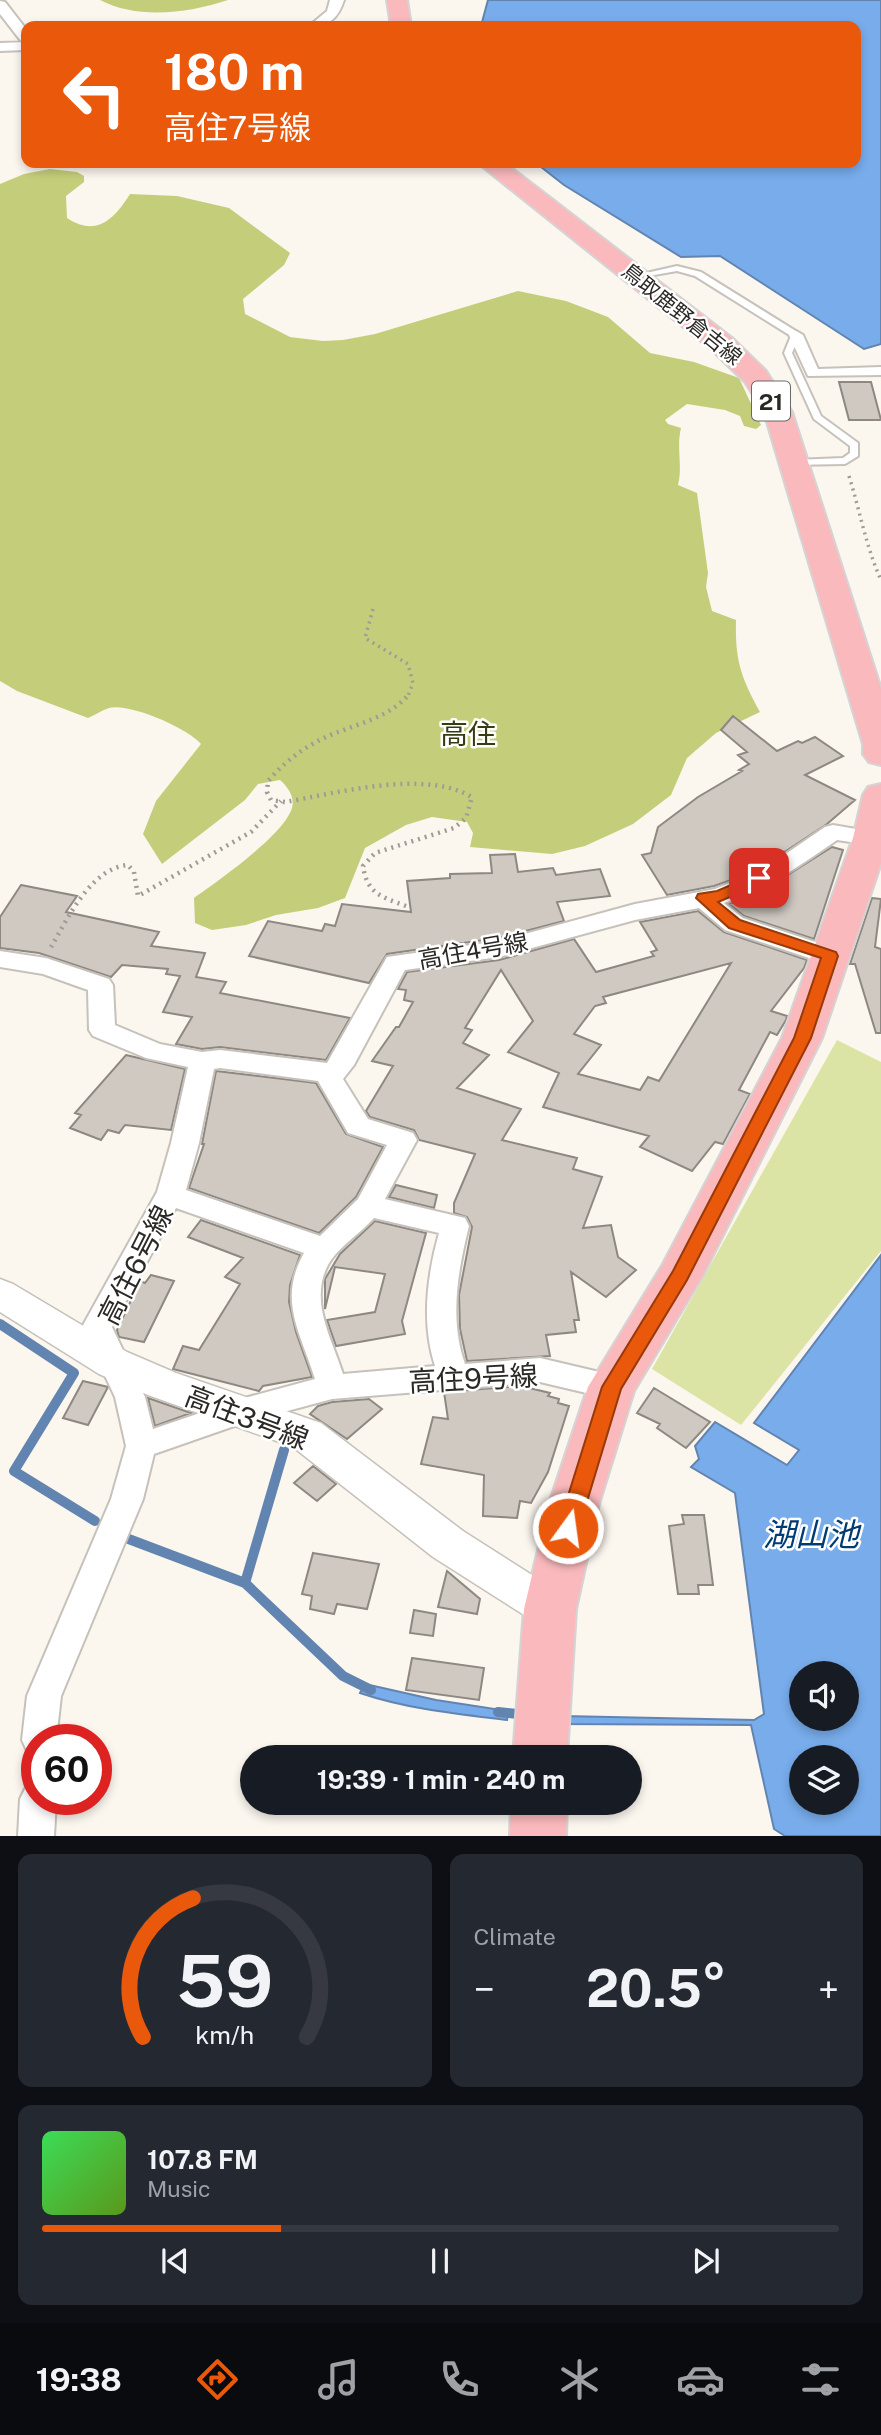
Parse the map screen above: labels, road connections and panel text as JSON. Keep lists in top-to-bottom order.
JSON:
{
  "streets": {
    "main road": ["鳥取鹿野倉吉線", "21"],
    "street": [
      "高住4号線",
      "高住6号線",
      "高住9号線",
      "高住3号線"
    ]
  },
  "crossings": [
    ["高住6号線", "高住9号線"],
    ["高住6号線", "高住3号線"],
    ["高住9号線", "高住3号線"]
  ],
  "districts": ["高住"],
  "water": ["湖山池"],
  "page": {
    "turn": ["180 m", "高住7号線"],
    "limit": "60",
    "trip": "19:39 · 1 min · 240 m",
    "tile": "Climate",
    "heat": ["−", "20.5°", "+"],
    "song": ["107.8 FM", "Music"],
    "tabs": "19:38",
    "gauge": ["59", "km/h"]
  }
}
